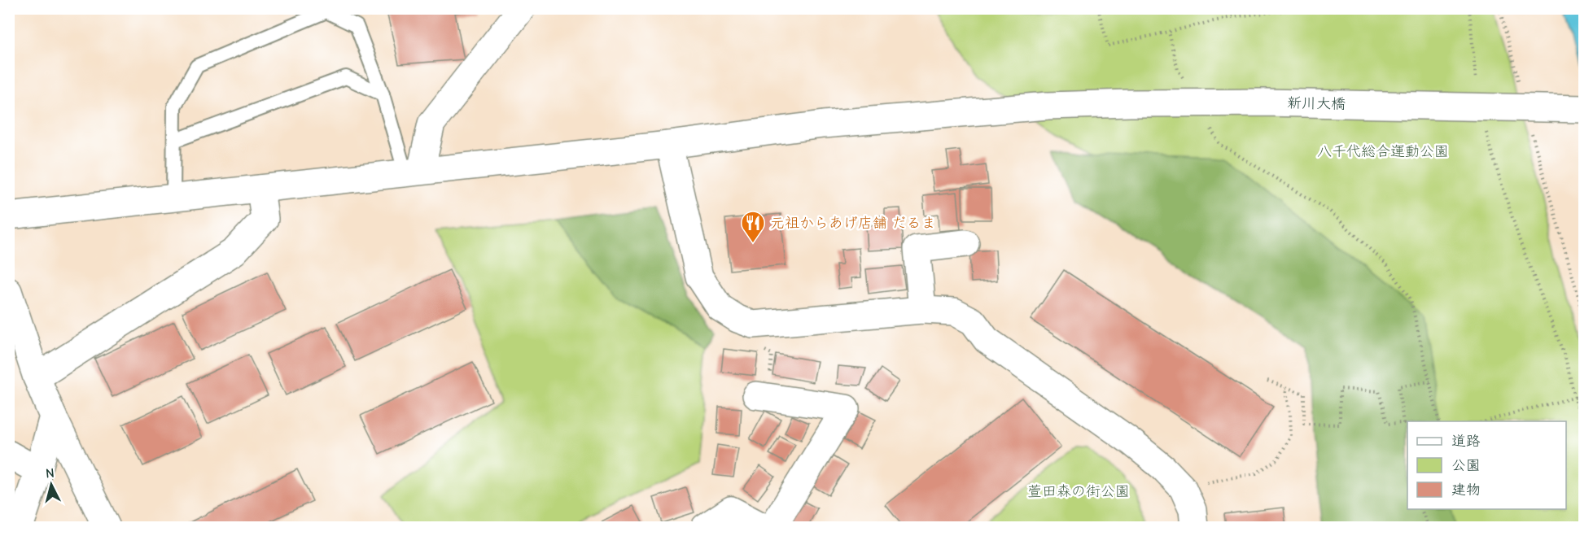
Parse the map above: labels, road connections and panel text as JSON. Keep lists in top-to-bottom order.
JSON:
{
  "streets": {
    "street": ["新川大橋"]
  },
  "parks": ["八千代総合運動公園", "萱田森の街公園"],
  "places": {
    "restaurant": ["元祖からあげ店舗 だるま"]
  },
  "legend": ["道路", "公園", "建物"],
  "north": "top"
}
